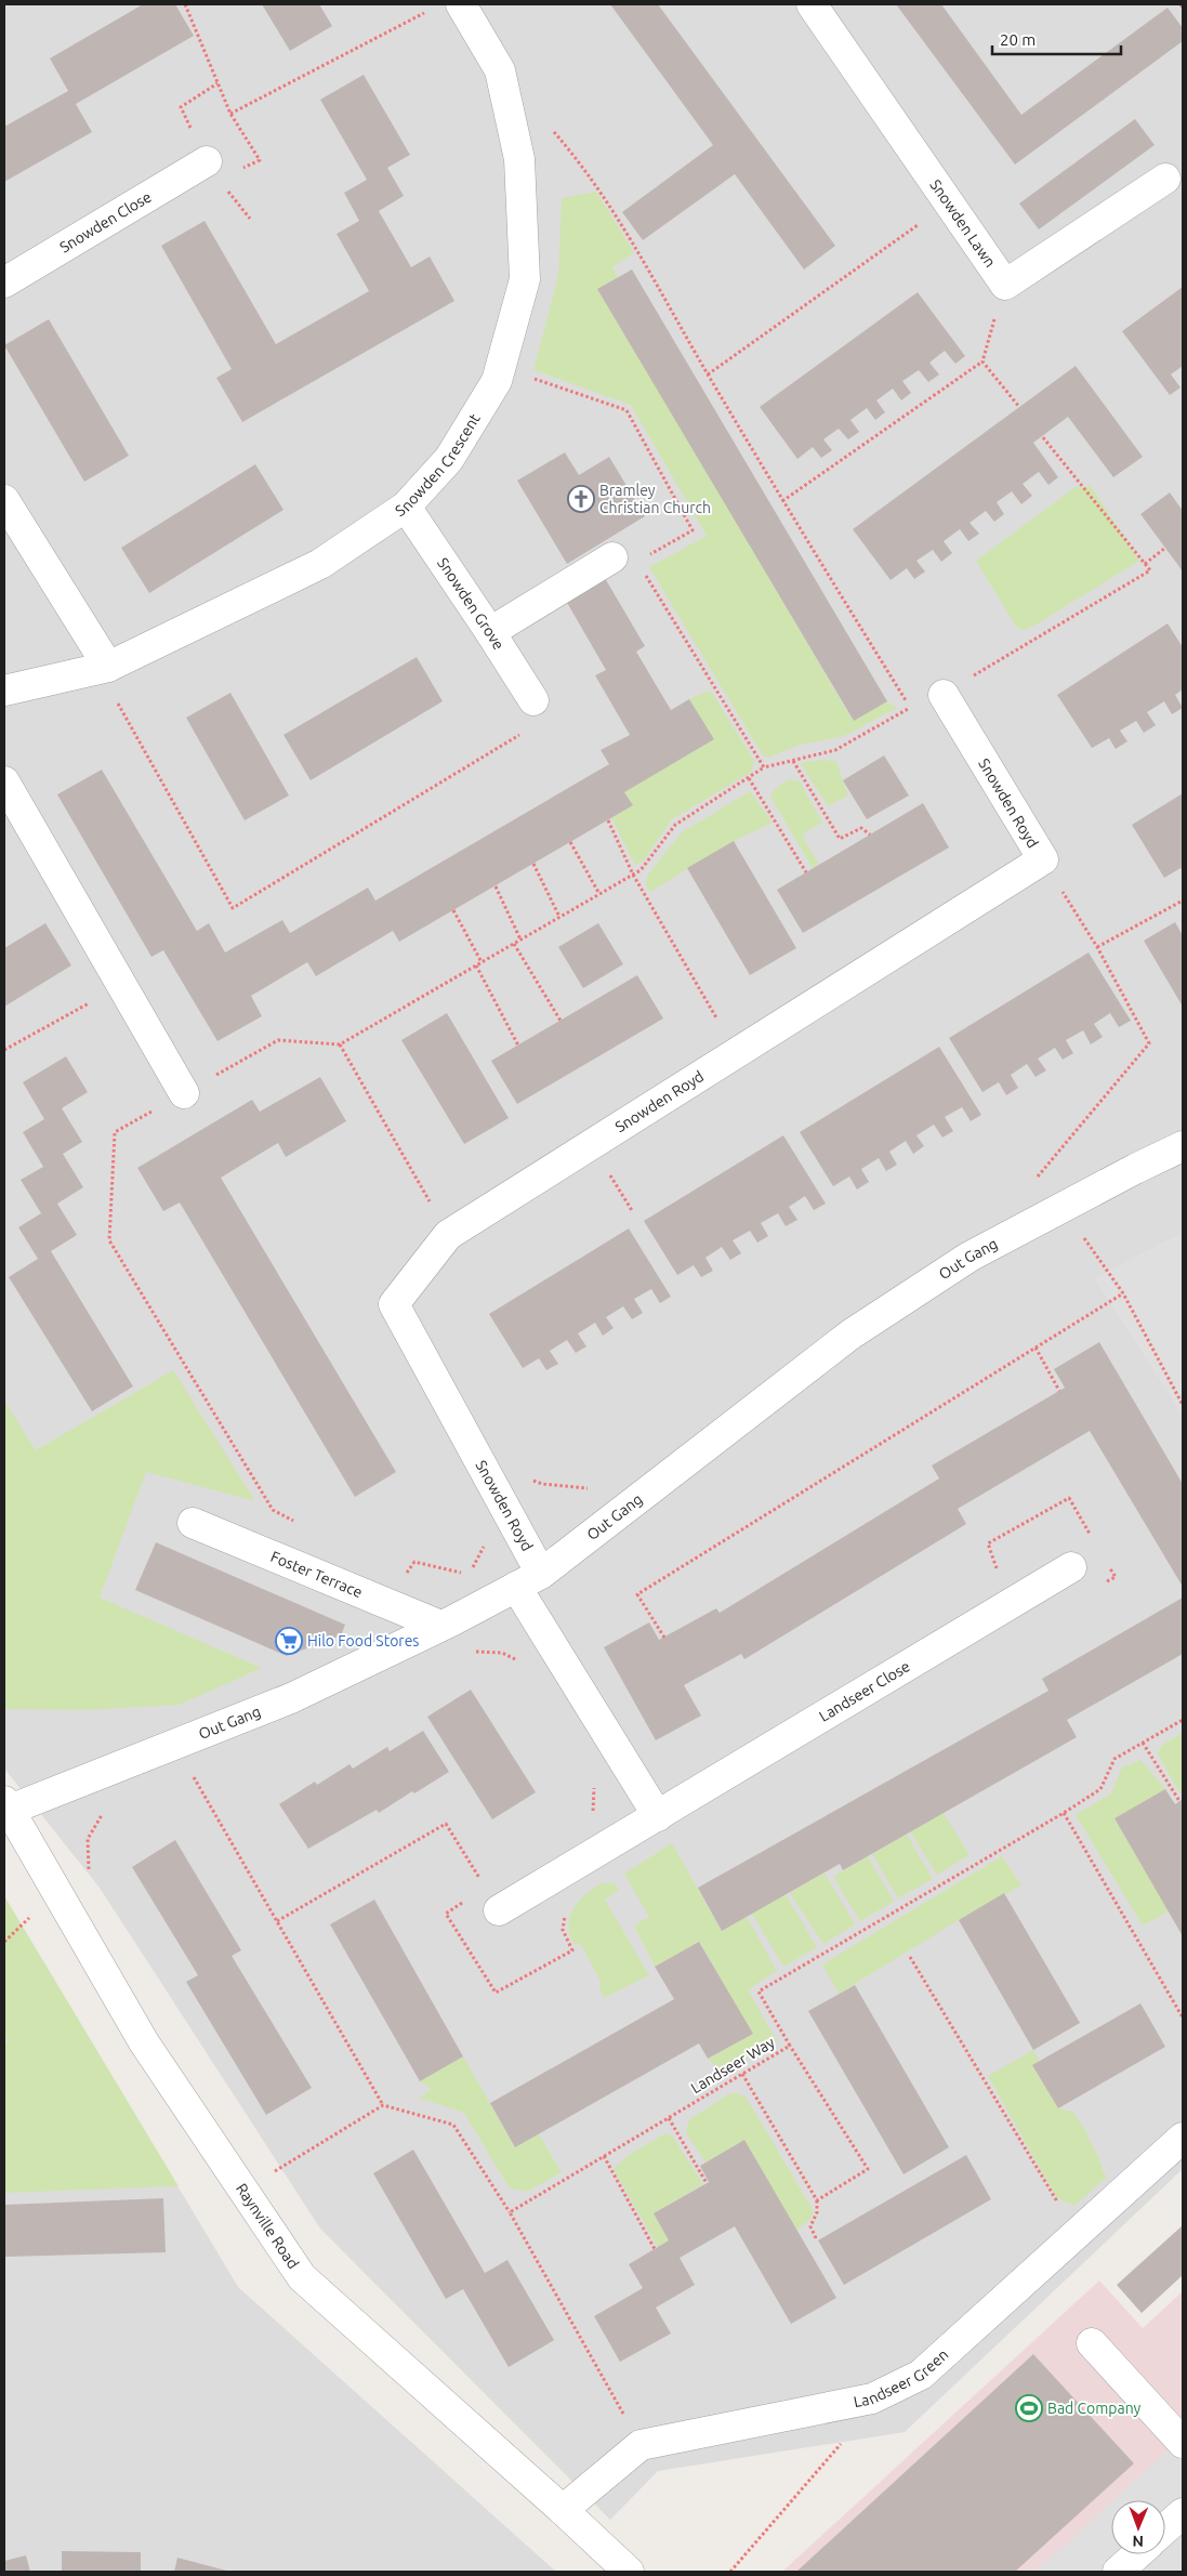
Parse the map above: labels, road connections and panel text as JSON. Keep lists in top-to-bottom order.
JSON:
{
  "streets": {
    "street": [
      "Snowden Close",
      "Snowden Lawn",
      "Snowden Crescent",
      "Snowden Grove",
      "Snowden Royd",
      "Out Gang",
      "Foster Terrace",
      "Landseer Close",
      "Raynville Road",
      "Landseer Green"
    ],
    "path": ["Landseer Way"]
  },
  "crossings": [
    ["Snowden Crescent", "Snowden Grove"],
    ["Snowden Royd", "Out Gang"],
    ["Out Gang", "Foster Terrace"],
    ["Out Gang", "Raynville Road"],
    ["Raynville Road", "Landseer Green"]
  ],
  "places": {
    "church": ["Bramley Christian Church"],
    "supermarket": ["Hilo Food Stores"],
    "sports": ["Bad Company"]
  },
  "scale_bar": "20 m",
  "north": "bottom"
}
